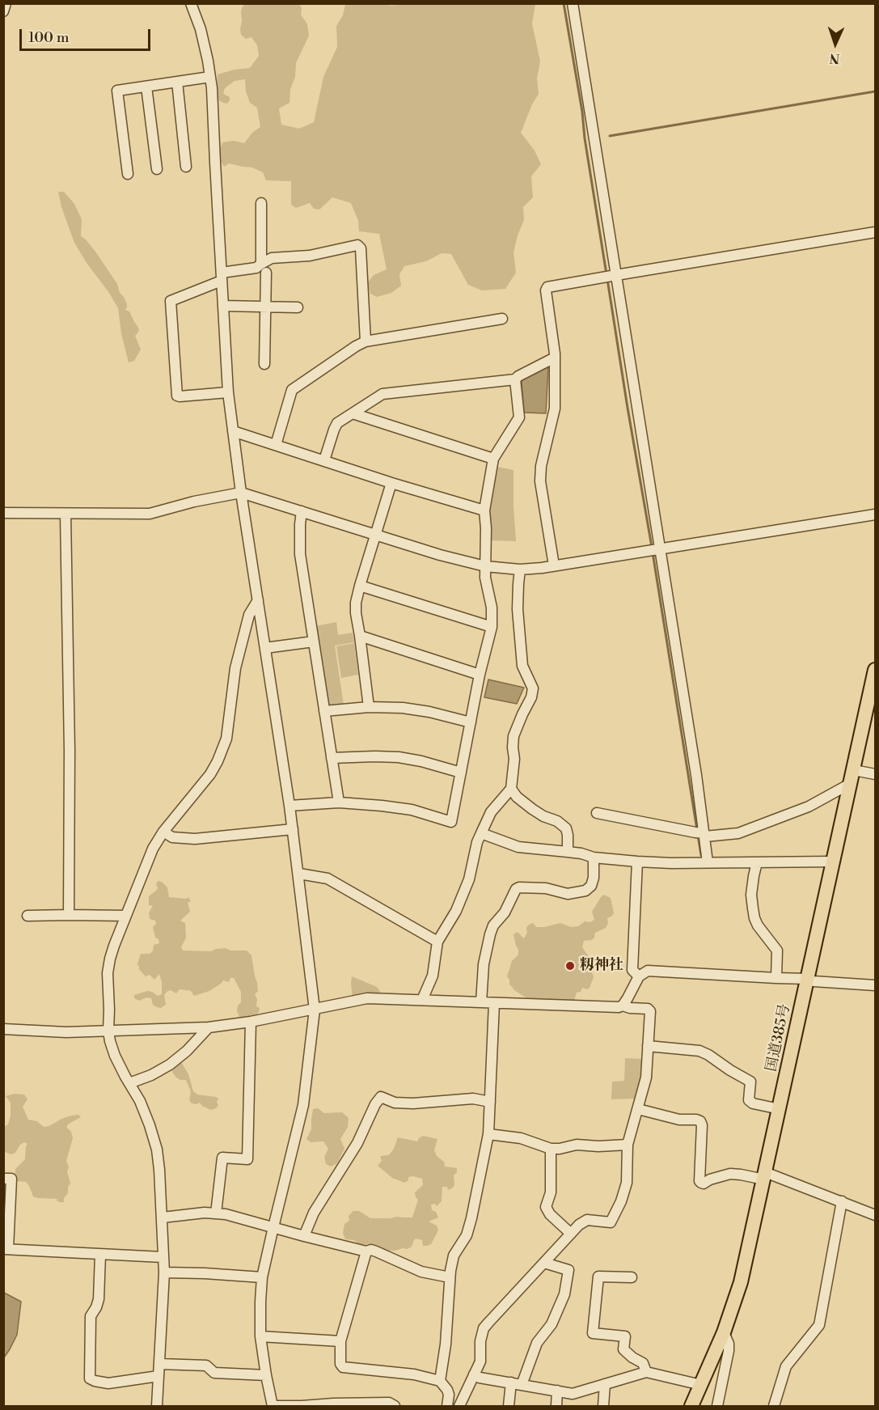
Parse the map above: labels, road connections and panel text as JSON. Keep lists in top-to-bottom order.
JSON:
{
  "streets": {
    "highway": ["国道385号"]
  },
  "places": ["籾神社"],
  "scale_bar": "100 m",
  "north": "bottom"
}
